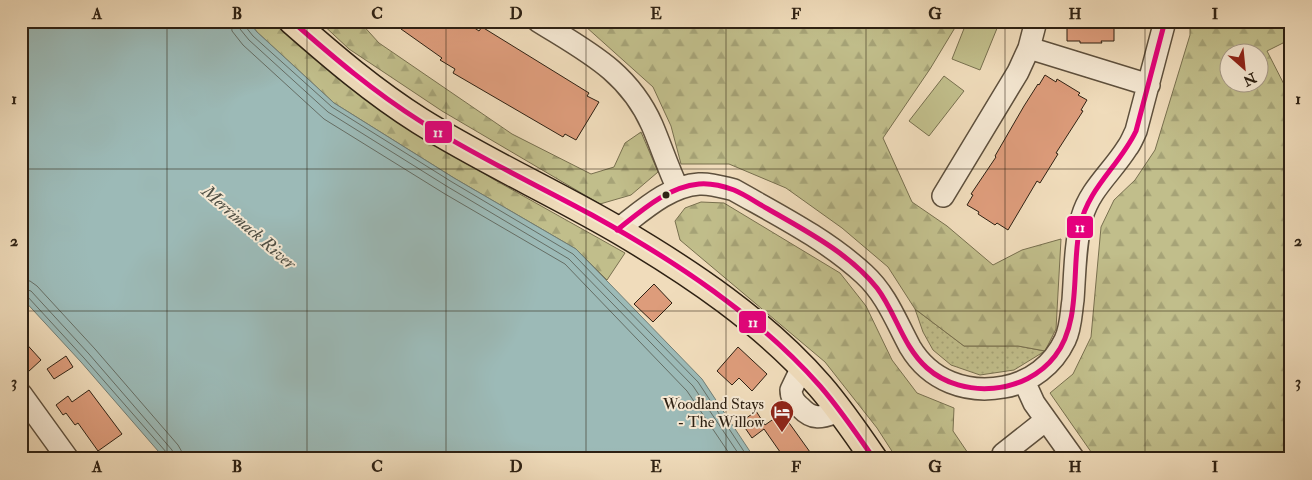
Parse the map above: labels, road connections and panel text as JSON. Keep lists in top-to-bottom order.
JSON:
{
  "water": ["Merrimack River"],
  "places": {
    "hotel": ["Woodland Stays - The Willow"]
  },
  "lines": ["transit line 11"],
  "north": "bottom right",
  "grid": {
    "columns": [
      "A",
      "B",
      "C",
      "D",
      "E",
      "F",
      "G",
      "H",
      "I"
    ],
    "rows": ["1", "2", "3"]
  }
}
